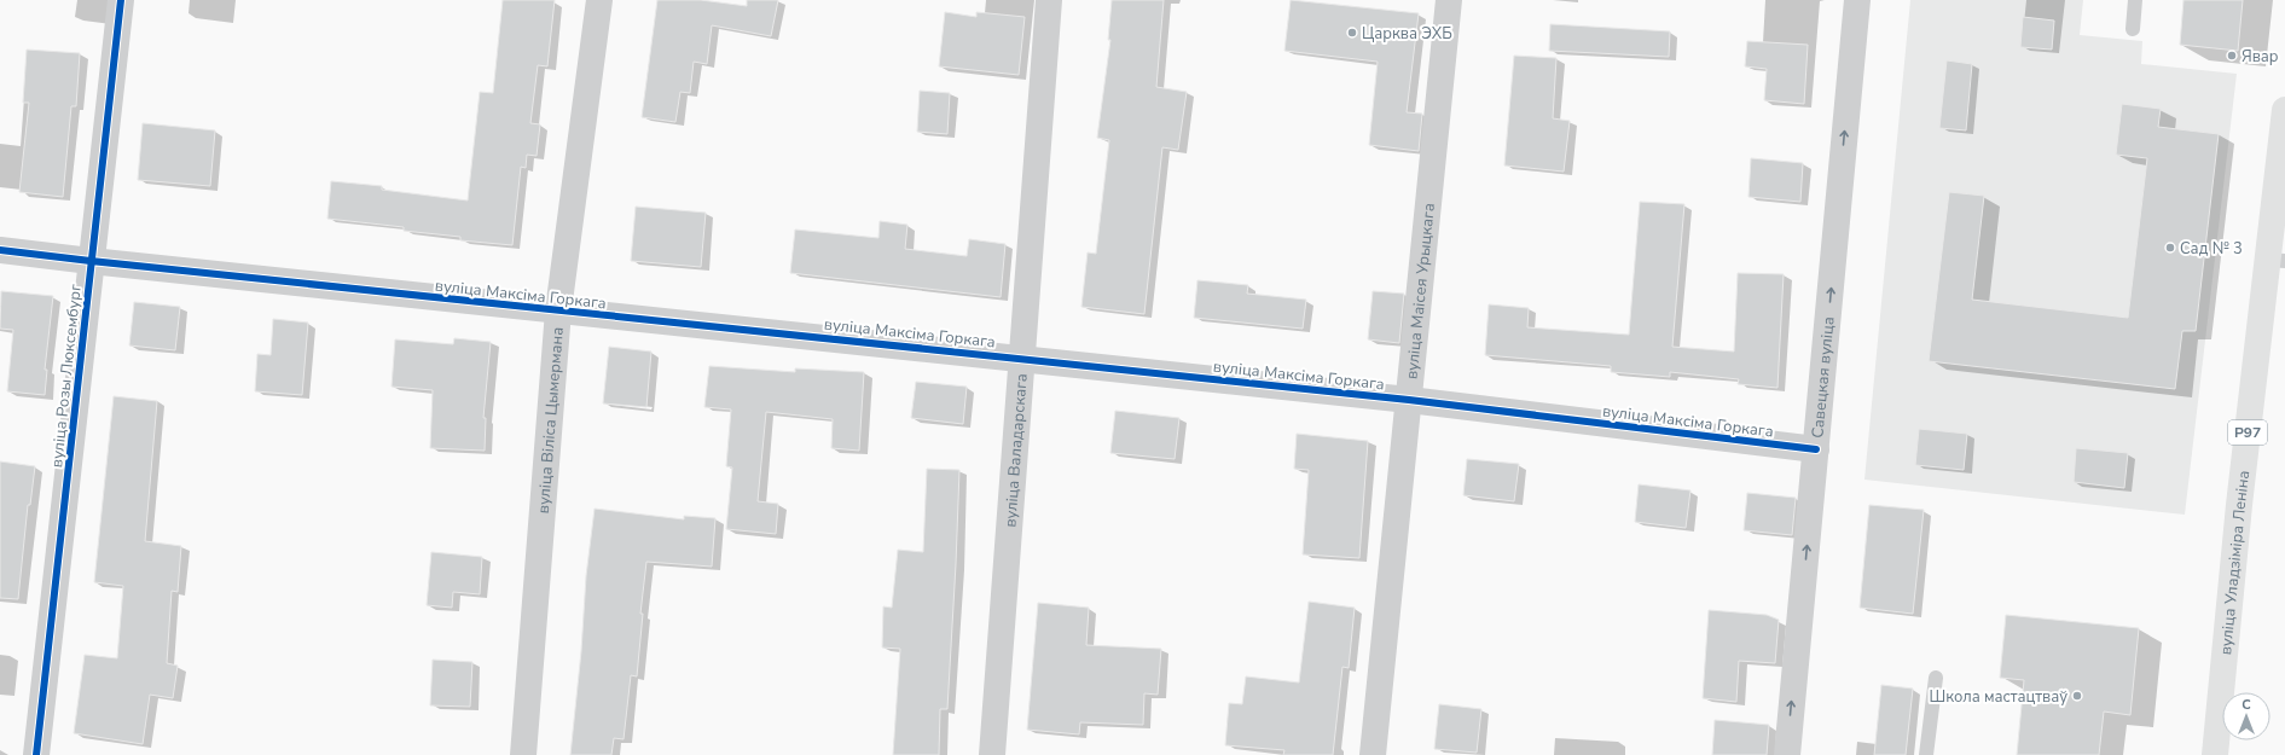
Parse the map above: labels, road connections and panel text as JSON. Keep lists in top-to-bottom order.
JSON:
{
  "streets": {
    "main road": ["Р97", "вуліца Уладзіміра Леніна"],
    "street": [
      "вуліца Маісея Урыцкага",
      "вуліца Максіма Горкага",
      "вуліца Розы Люксембург",
      "Савецкая вуліца",
      "вуліца Віліса Цымермана",
      "вуліца Валадарскага"
    ]
  },
  "crossings": [
    ["вуліца Маісея Урыцкага", "вуліца Максіма Горкага"],
    ["вуліца Максіма Горкага", "вуліца Розы Люксембург"],
    ["вуліца Максіма Горкага", "Савецкая вуліца"],
    ["вуліца Максіма Горкага", "вуліца Віліса Цымермана"],
    ["вуліца Максіма Горкага", "вуліца Валадарскага"]
  ],
  "one_way": ["Савецкая вуліца"],
  "places": [
    "Царква ЭХБ",
    "Явар",
    "Сад № 3",
    "Школа мастацтваў"
  ],
  "north": "top"
}
